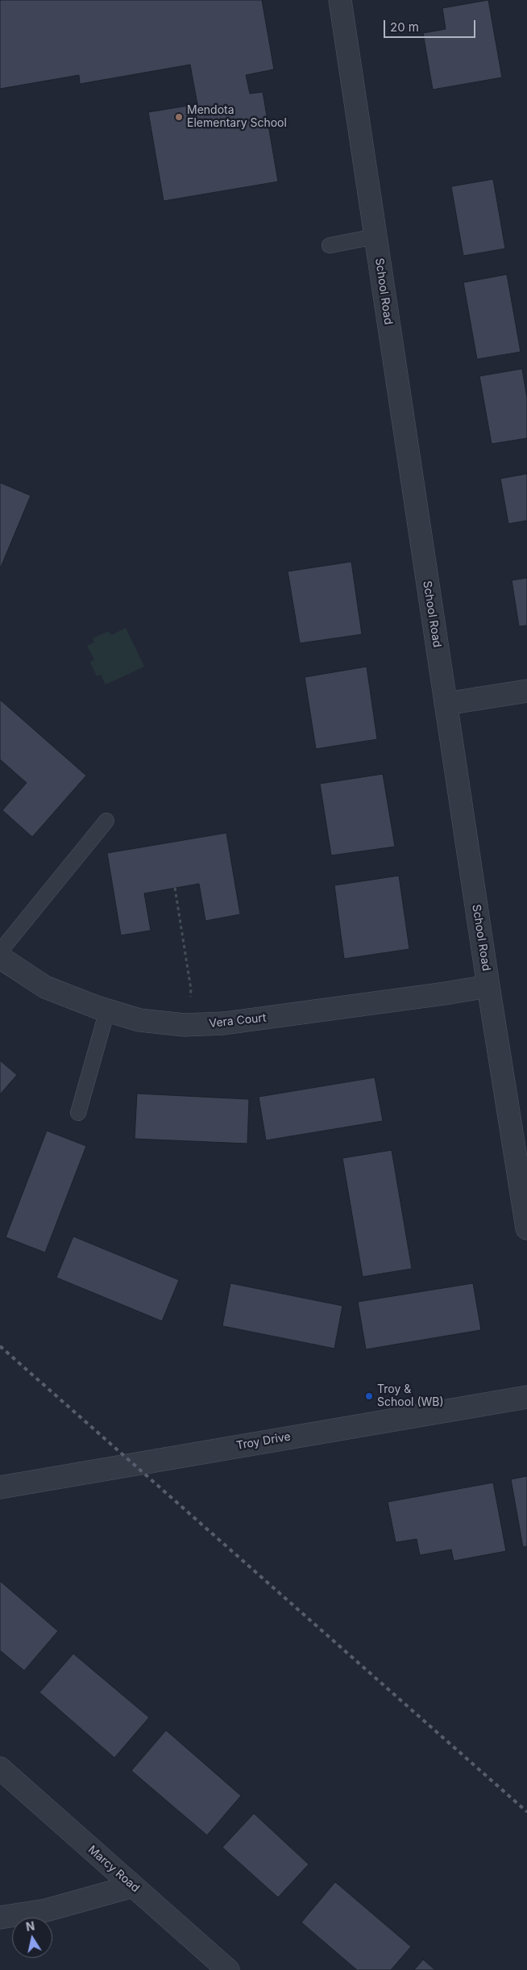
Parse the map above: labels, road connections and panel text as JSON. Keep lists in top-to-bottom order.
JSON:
{
  "streets": {
    "street": [
      "School Road",
      "Vera Court",
      "Troy Drive",
      "Marcy Road"
    ]
  },
  "crossings": [
    ["School Road", "Vera Court"]
  ],
  "places": ["Mendota Elementary School", "Troy & School (WB)"],
  "scale_bar": "20 m",
  "north": "top"
}
